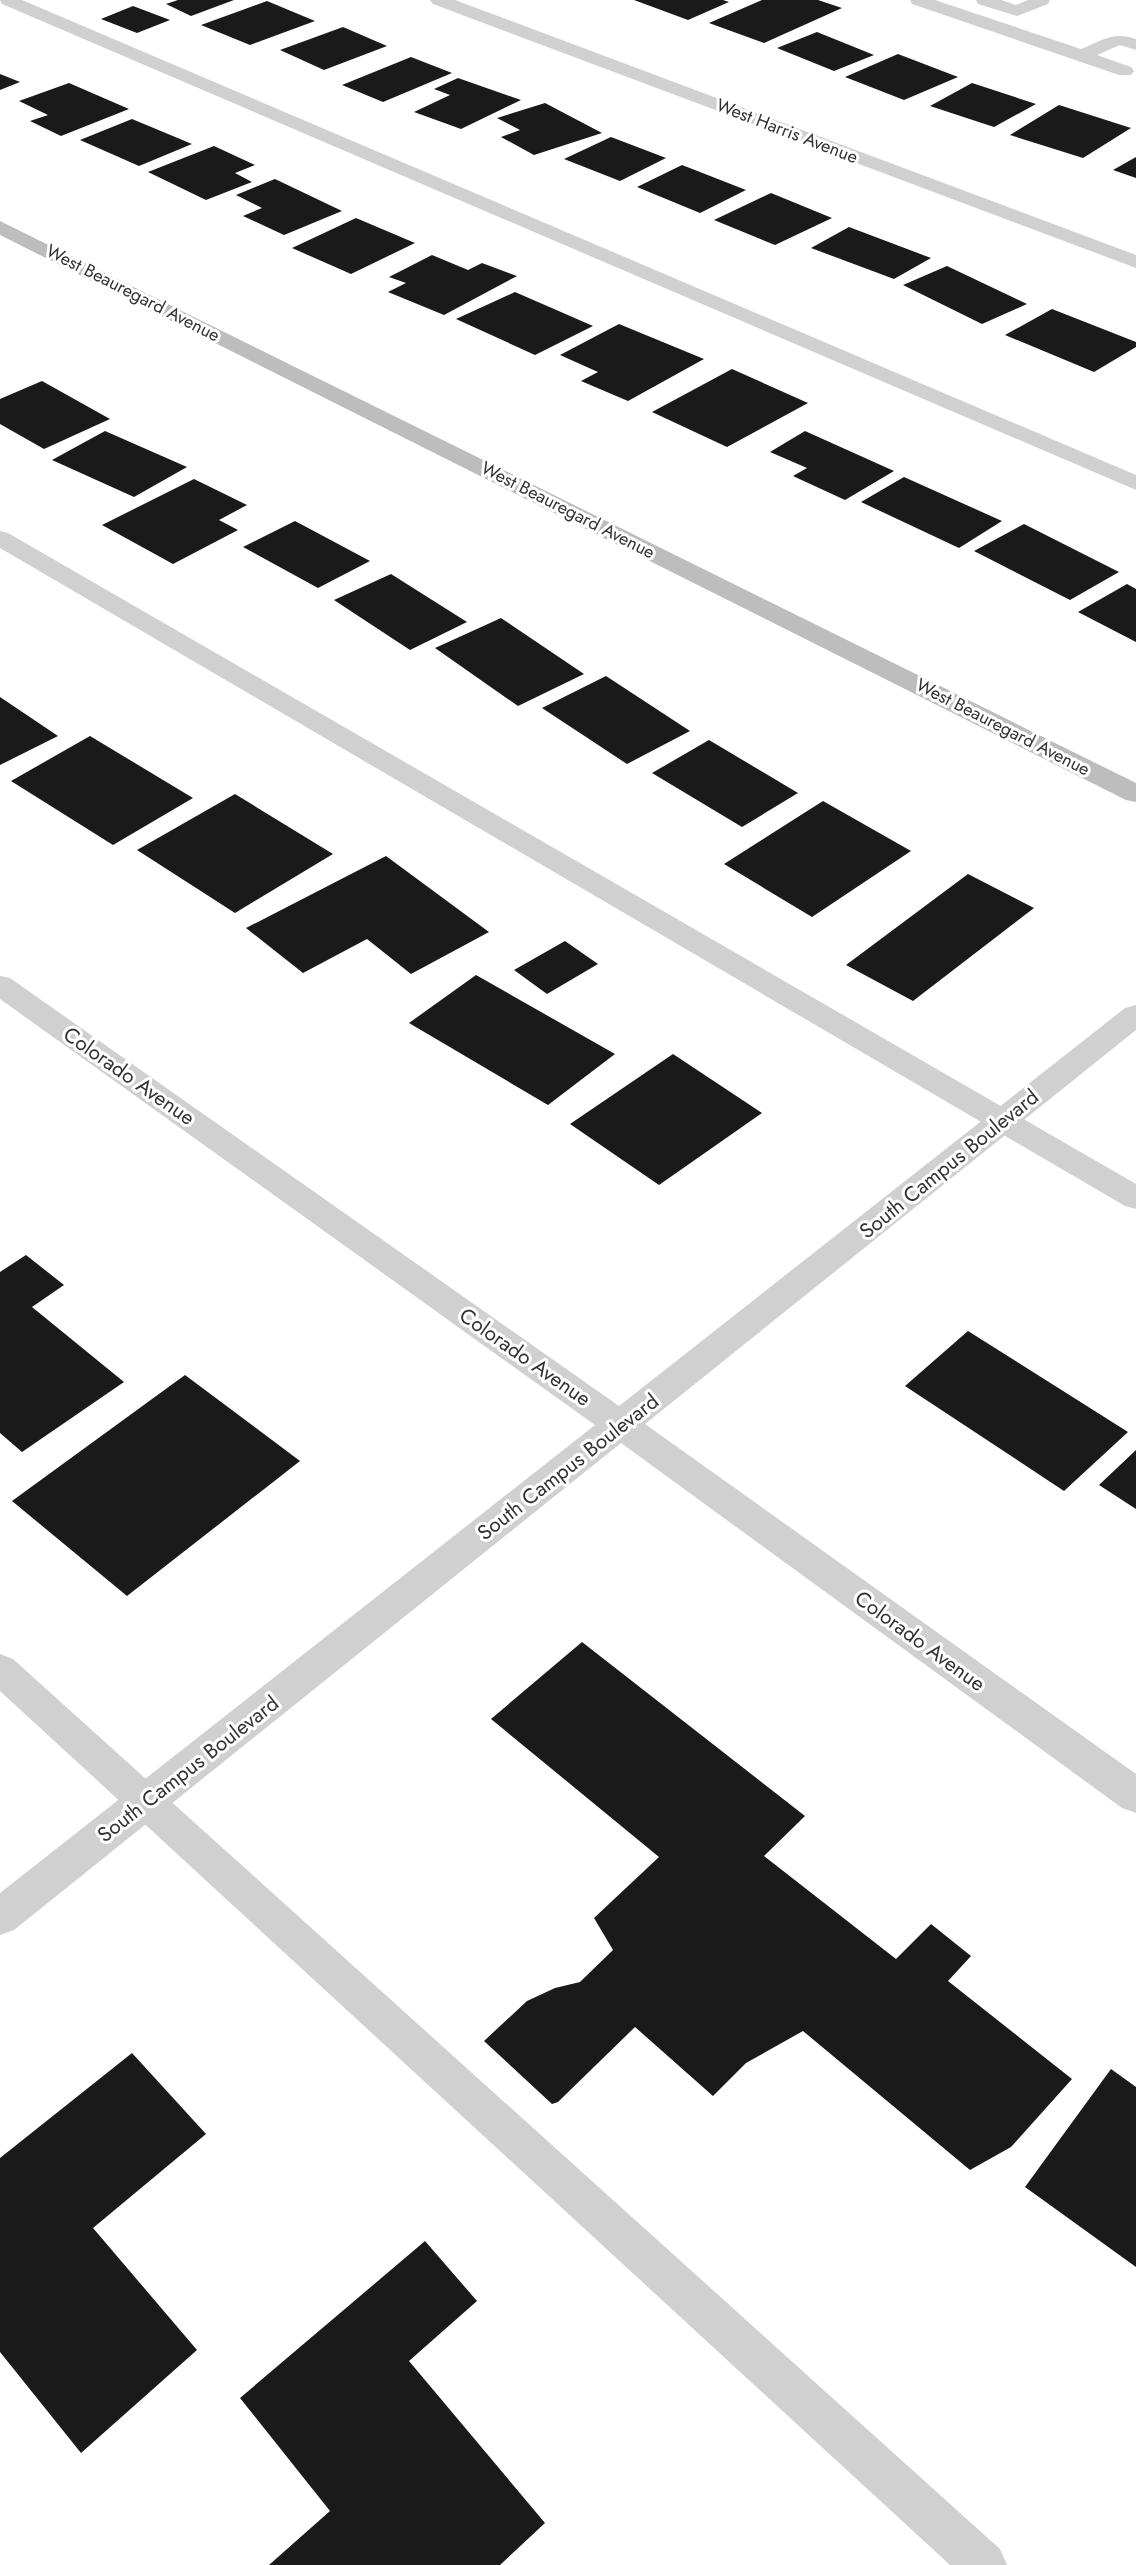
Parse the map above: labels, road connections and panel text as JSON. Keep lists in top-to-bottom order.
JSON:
{
  "streets": {
    "street": [
      "West Harris Avenue",
      "West Beauregard Avenue",
      "Colorado Avenue",
      "South Campus Boulevard"
    ]
  },
  "crossings": [
    ["Colorado Avenue", "South Campus Boulevard"]
  ]
}
